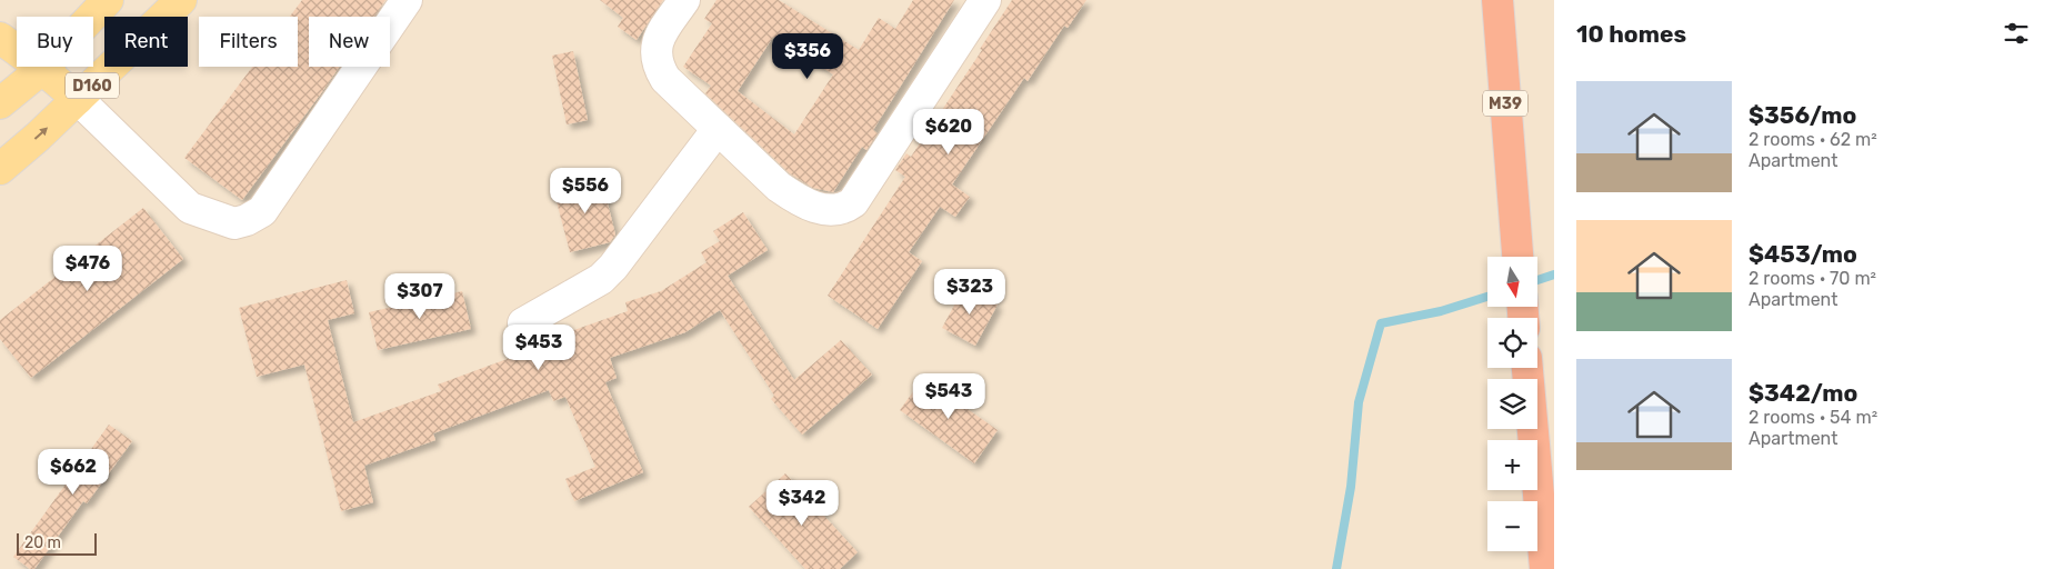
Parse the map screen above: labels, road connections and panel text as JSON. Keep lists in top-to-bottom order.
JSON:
{
  "streets": {
    "highway": ["M39"],
    "main road": ["D160"]
  },
  "scale_bar": "20 m",
  "north": "bottom",
  "page": {
    "heading": "10 homes",
    "chip": [
      "Buy",
      "Rent",
      "Filters",
      "New"
    ],
    "price": [
      "$356",
      "$620",
      "$556",
      "$476",
      "$323",
      "$307",
      "$453",
      "$543",
      "$662",
      "$342"
    ],
    "list": [
      {
        "name": "$356/mo",
        "note": "2 rooms · 62 m² · Apartment"
      },
      {
        "name": "$453/mo",
        "note": "2 rooms · 70 m² · Apartment"
      },
      {
        "name": "$342/mo",
        "note": "2 rooms · 54 m² · Apartment"
      }
    ],
    "map_buttons": ["+", "−"],
    "scale": "20 m"
  }
}
